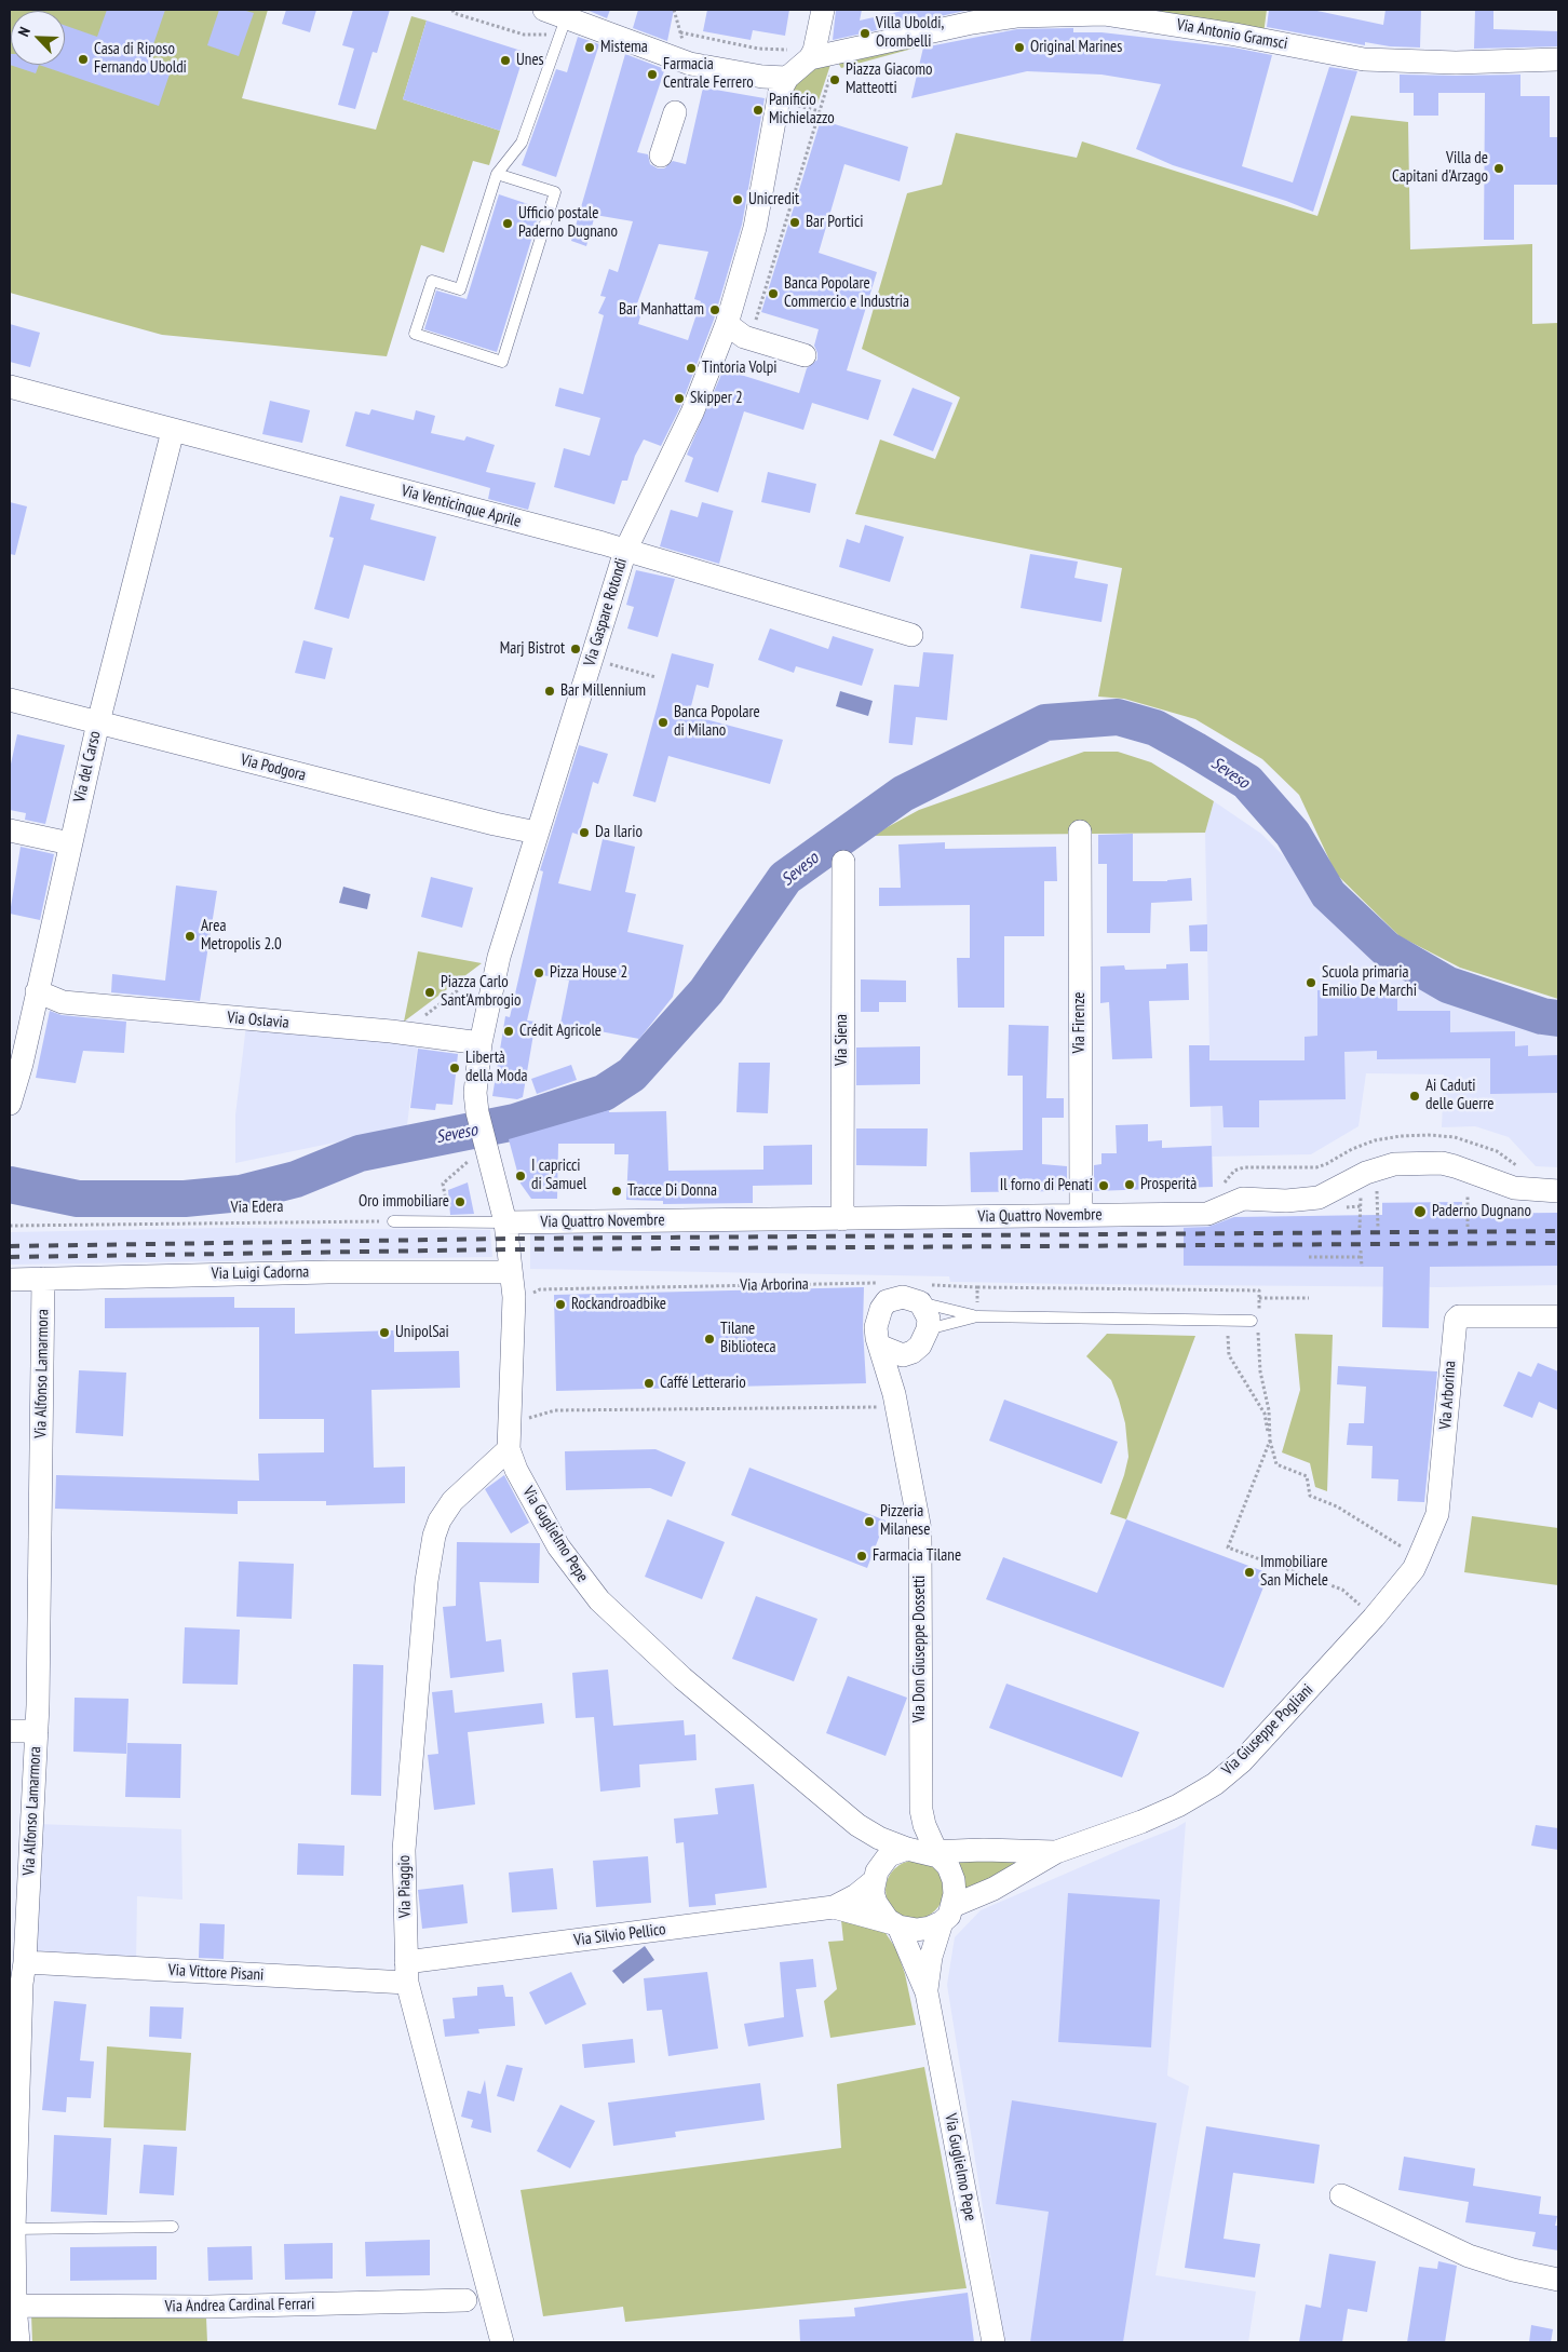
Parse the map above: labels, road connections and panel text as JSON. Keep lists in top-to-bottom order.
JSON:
{
  "streets": {
    "street": [
      "Via Antonio Gramsci",
      "Via Venticinque Aprile",
      "Via Gaspare Rotondi",
      "Via del Carso",
      "Via Podgora",
      "Via Oslavia",
      "Via Firenze",
      "Via Siena",
      "Via Quattro Novembre",
      "Via Luigi Cadorna",
      "Via Arborina",
      "Via Alfonso Lamarmora",
      "Via Guglielmo Pepe",
      "Via Don Giuseppe Dossetti",
      "Via Giuseppe Pogliani",
      "Via Piaggio",
      "Via Silvio Pellico",
      "Via Vittore Pisani",
      "Via Andrea Cardinal Ferrari"
    ],
    "path": ["Via Edera"]
  },
  "crossings": [
    ["Via Venticinque Aprile", "Via Gaspare Rotondi"],
    ["Via Venticinque Aprile", "Via del Carso"],
    ["Via Gaspare Rotondi", "Via Podgora"],
    ["Via Gaspare Rotondi", "Via Oslavia"],
    ["Via Gaspare Rotondi", "Via Quattro Novembre"],
    ["Via Gaspare Rotondi", "Via Guglielmo Pepe"],
    ["Via del Carso", "Via Podgora"],
    ["Via del Carso", "Via Oslavia"],
    ["Via Firenze", "Via Quattro Novembre"],
    ["Via Siena", "Via Quattro Novembre"],
    ["Via Quattro Novembre", "Via Guglielmo Pepe"],
    ["Via Luigi Cadorna", "Via Alfonso Lamarmora"],
    ["Via Luigi Cadorna", "Via Guglielmo Pepe"],
    ["Via Arborina", "Via Giuseppe Pogliani"],
    ["Via Alfonso Lamarmora", "Via Vittore Pisani"],
    ["Via Alfonso Lamarmora", "Via Andrea Cardinal Ferrari"],
    ["Via Guglielmo Pepe", "Via Don Giuseppe Dossetti"],
    ["Via Guglielmo Pepe", "Via Giuseppe Pogliani"],
    ["Via Guglielmo Pepe", "Via Piaggio"],
    ["Via Guglielmo Pepe", "Via Silvio Pellico"],
    ["Via Don Giuseppe Dossetti", "Via Giuseppe Pogliani"],
    ["Via Don Giuseppe Dossetti", "Via Silvio Pellico"],
    ["Via Giuseppe Pogliani", "Via Silvio Pellico"],
    ["Via Piaggio", "Via Silvio Pellico"],
    ["Via Piaggio", "Via Vittore Pisani"],
    ["Via Silvio Pellico", "Via Vittore Pisani"]
  ],
  "water": ["Seveso"],
  "places": [
    "Villa Uboldi, Orombelli",
    "Mistema",
    "Original Marines",
    "Casa di Riposo Fernando Uboldi",
    "Unes",
    "Farmacia Centrale Ferrero",
    "Piazza Giacomo Matteotti",
    "Panificio Michielazzo",
    "Villa de Capitani d'Arzago",
    "Unicredit",
    "Bar Portici",
    "Ufficio postale Paderno Dugnano",
    "Banca Popolare Commercio e Industria",
    "Bar Manhattam",
    "Tintoria Volpi",
    "Skipper 2",
    "Marj Bistrot",
    "Bar Millennium",
    "Banca Popolare di Milano",
    "Da Ilario",
    "Area Metropolis 2.0",
    "Pizza House 2",
    "Scuola primaria Emilio De Marchi",
    "Piazza Carlo Sant'Ambrogio",
    "Crédit Agricole",
    "Libertà della Moda",
    "Ai Caduti delle Guerre",
    "I capricci di Samuel",
    "Prosperità",
    "Il forno di Penati",
    "Tracce Di Donna",
    "Oro immobiliare",
    "Paderno Dugnano",
    "Rockandroadbike",
    "UnipolSai",
    "Tilane Biblioteca",
    "Caffé Letterario",
    "Pizzeria Milanese",
    "Farmacia Tilane",
    "Immobiliare San Michele"
  ],
  "north": "top left"
}
